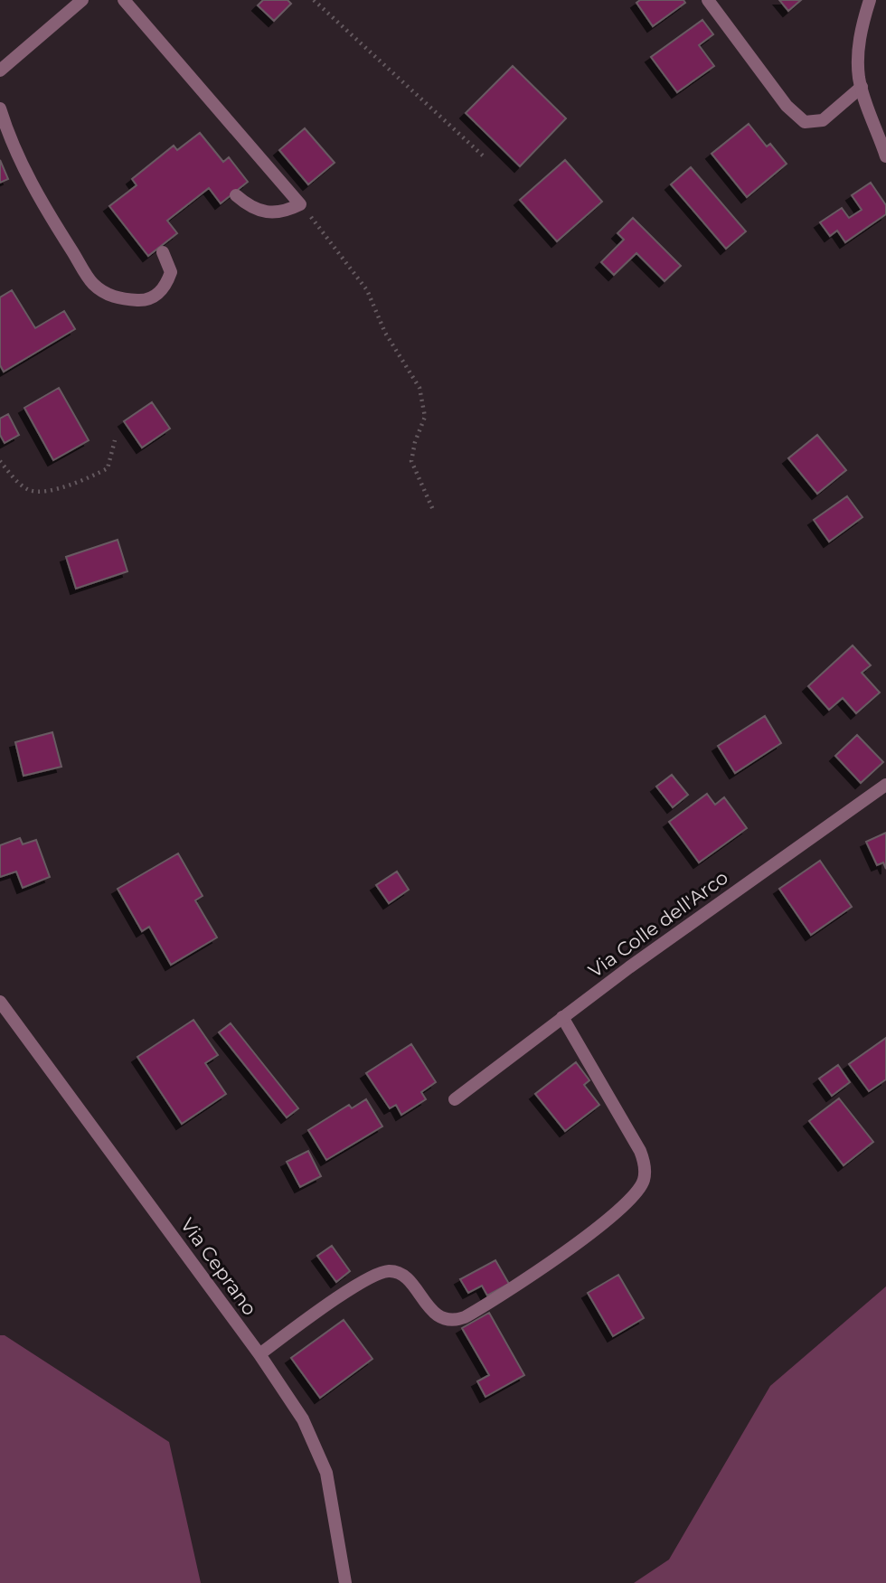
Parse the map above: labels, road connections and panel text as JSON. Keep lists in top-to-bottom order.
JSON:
{
  "streets": {
    "street": ["Via Colle dell'Arco", "Via Ceprano"]
  }
}
